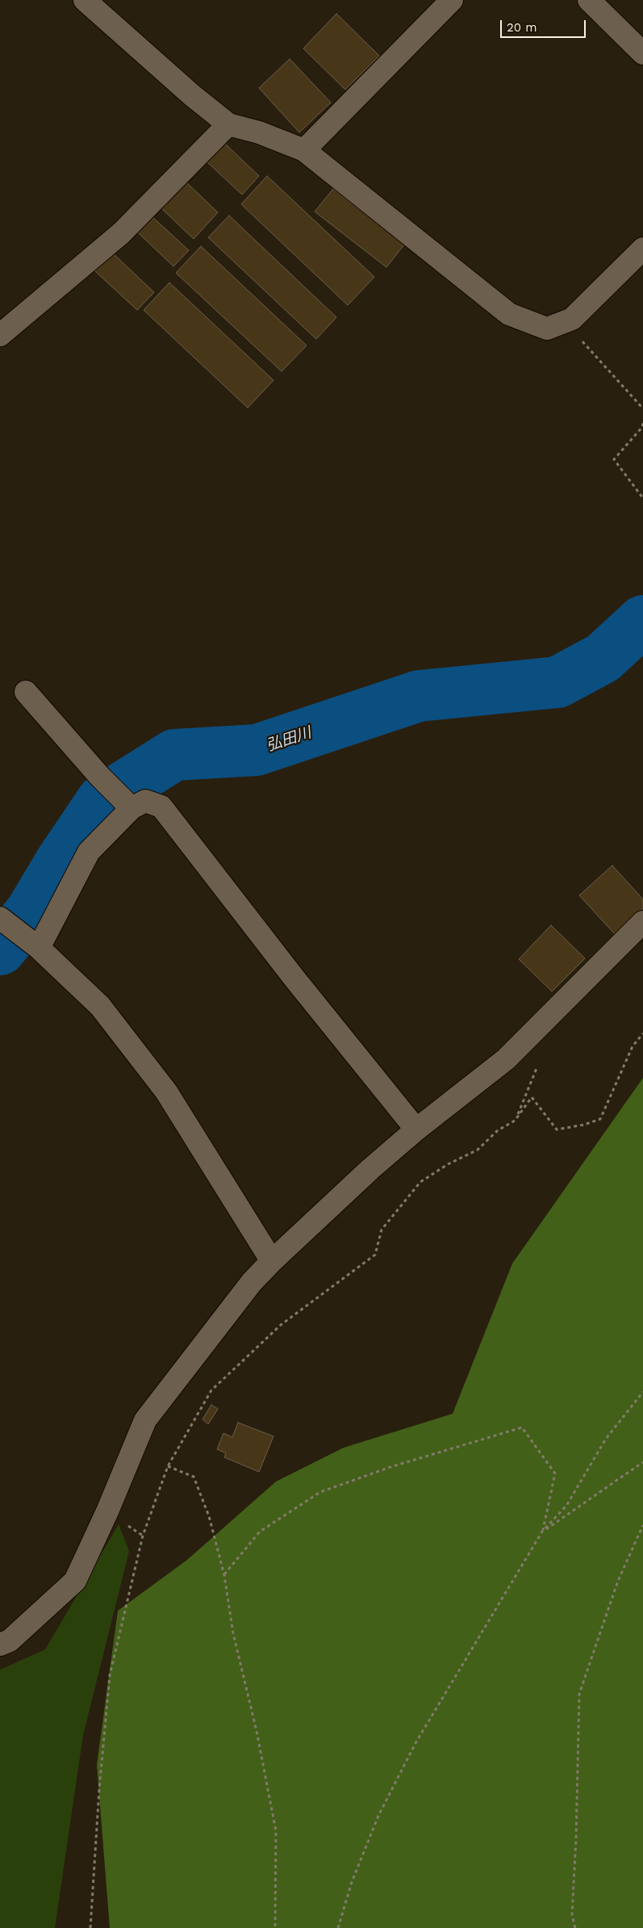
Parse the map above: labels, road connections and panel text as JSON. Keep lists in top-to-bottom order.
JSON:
{
  "water": ["弘田川"],
  "scale_bar": "20 m"
}
